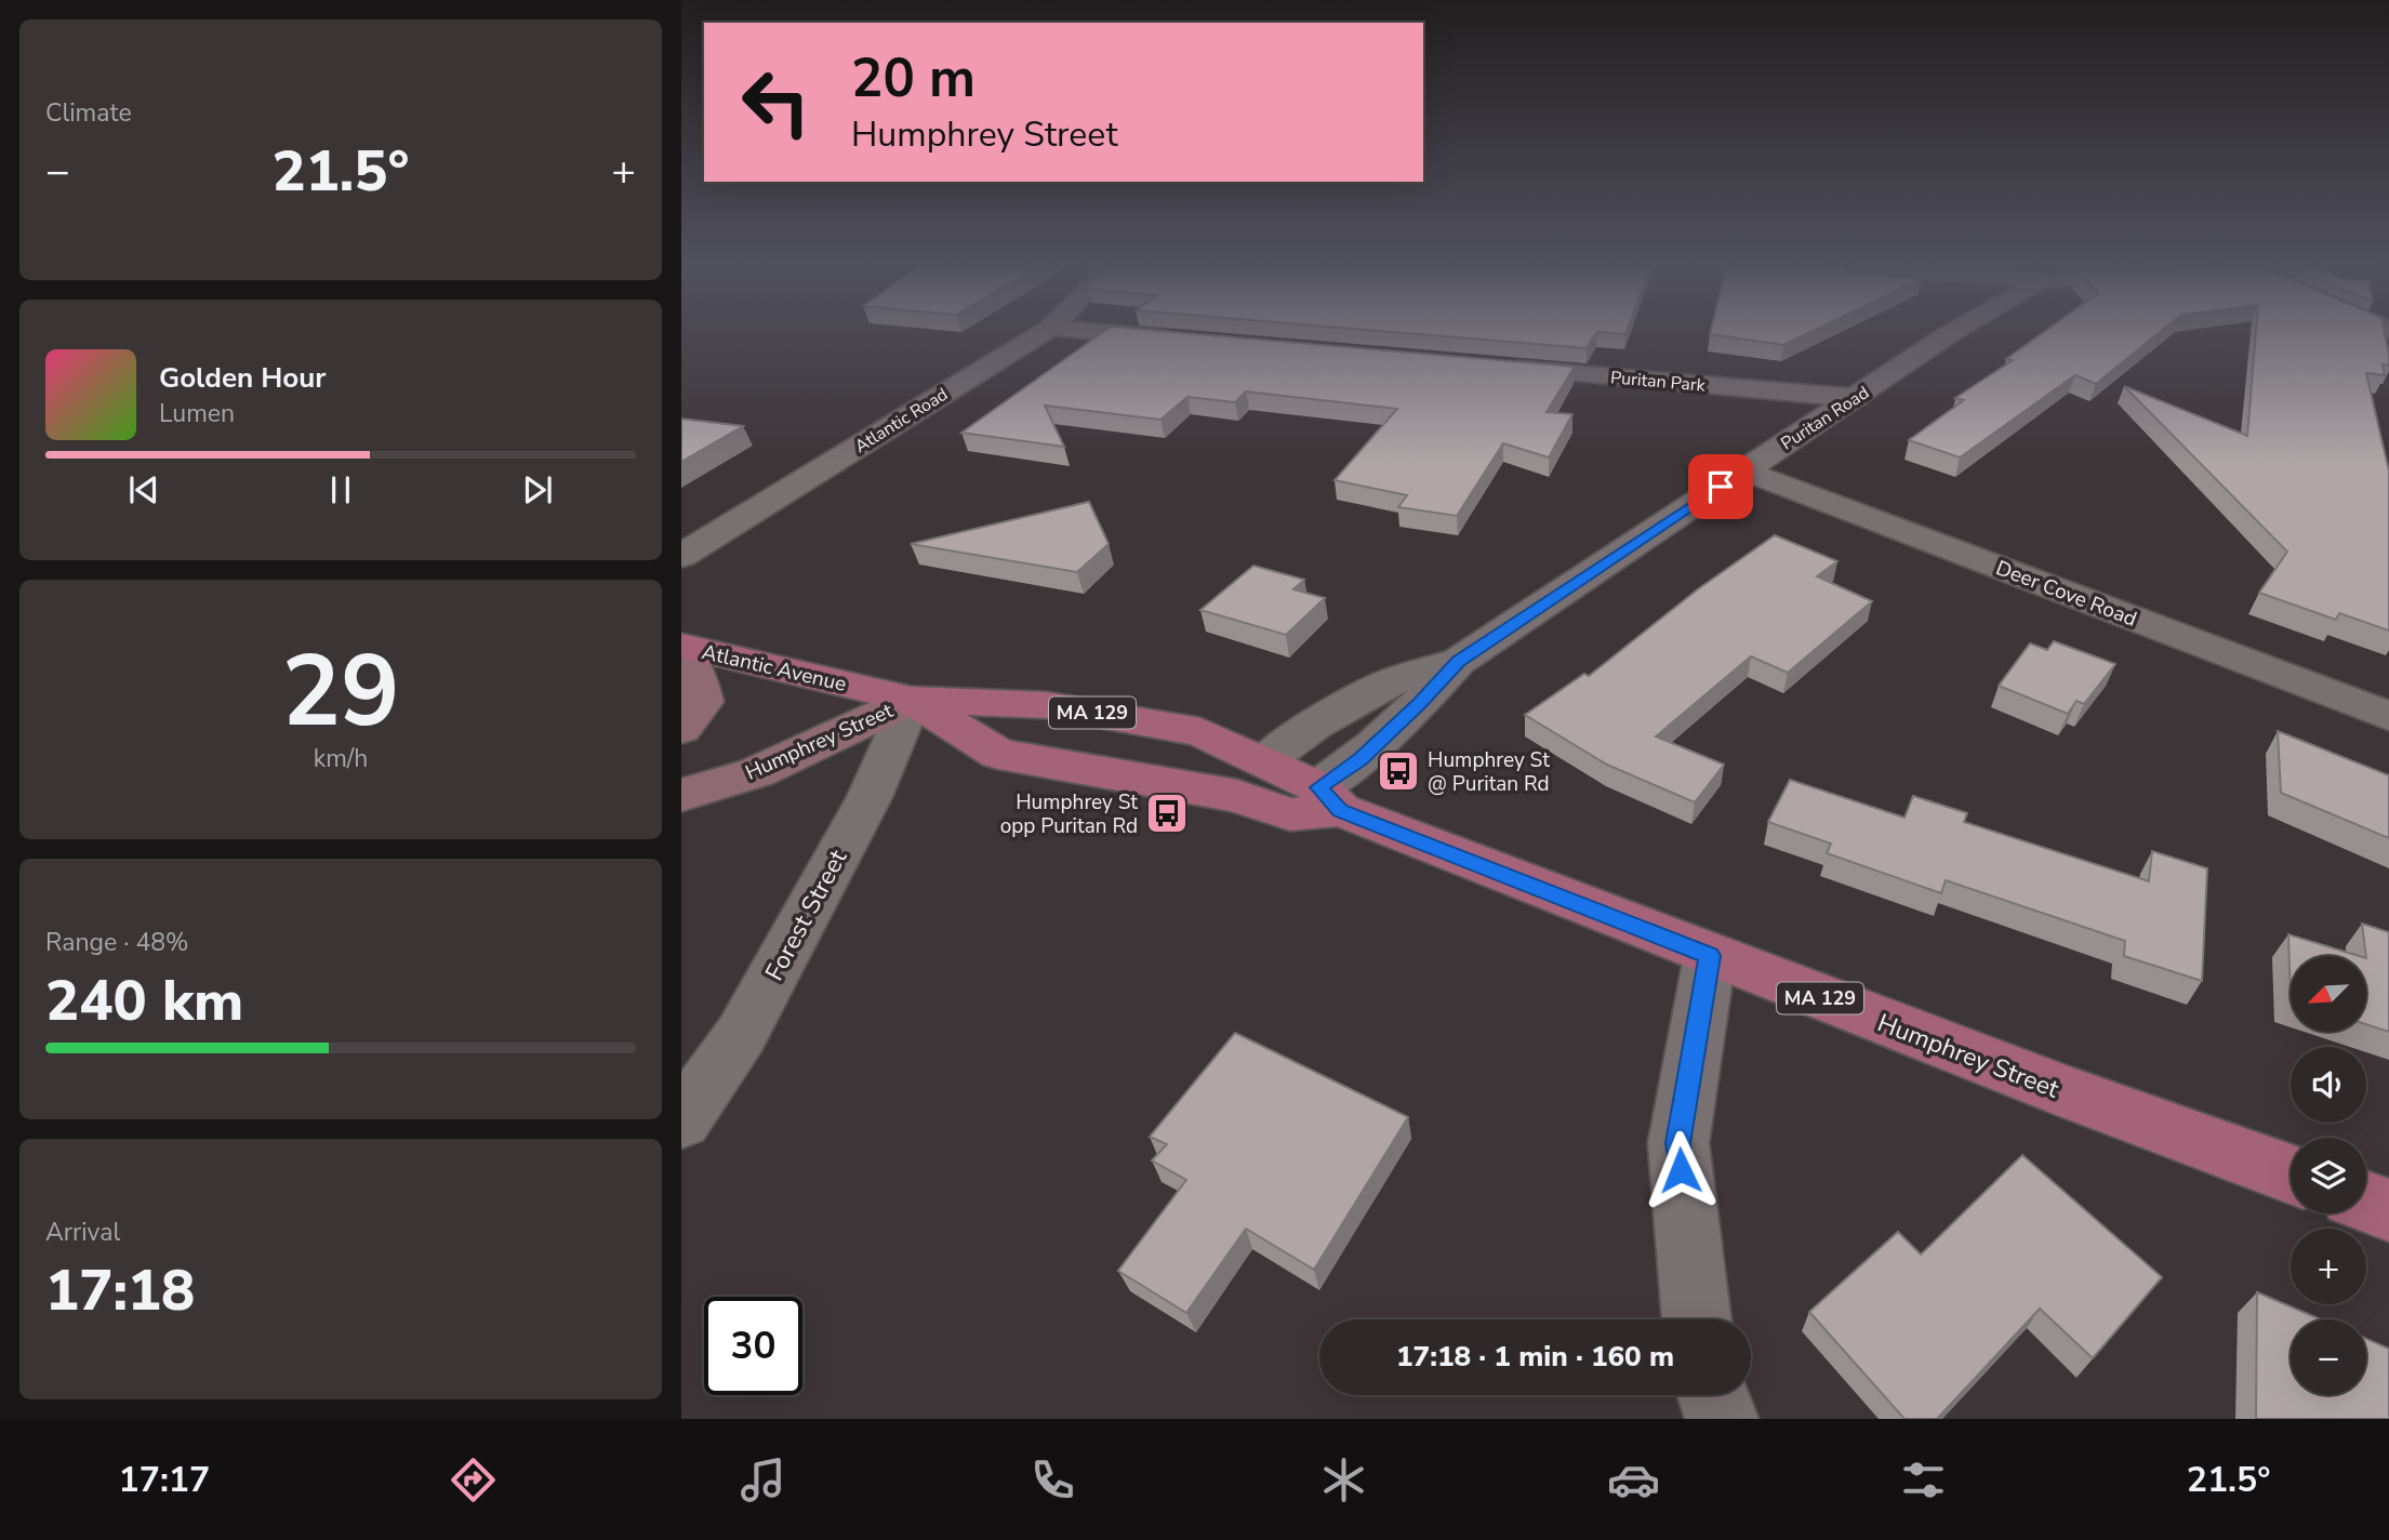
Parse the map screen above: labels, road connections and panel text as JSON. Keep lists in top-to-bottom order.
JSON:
{
  "streets": {
    "main road": ["Atlantic Avenue", "MA 129", "Humphrey Street"],
    "street": [
      "Puritan Park",
      "Puritan Road",
      "Atlantic Road",
      "Deer Cove Road",
      "Forest Street"
    ]
  },
  "crossings": [
    ["Puritan Park", "Puritan Road"],
    ["Puritan Road", "Deer Cove Road"],
    ["Puritan Road", "Humphrey Street"],
    ["Atlantic Avenue", "Humphrey Street"],
    ["Atlantic Avenue", "Forest Street"],
    ["Humphrey Street", "Forest Street"]
  ],
  "places": {
    "bus stop": ["Humphrey St @ Puritan Rd", "Humphrey St opp Puritan Rd"]
  },
  "north": "bottom left",
  "page": {
    "tile": [
      "Climate",
      ["29", "km/h"],
      ["Range · 48%", "240 km"],
      ["Arrival", "17:18"]
    ],
    "turn": ["20 m", "Humphrey Street"],
    "heat": ["−", "21.5°", "+"],
    "song": ["Golden Hour", "Lumen"],
    "map_buttons": ["+", "−"],
    "limit": "30",
    "trip": "17:18 · 1 min · 160 m",
    "tabs": ["17:17", "21.5°"]
  }
}
